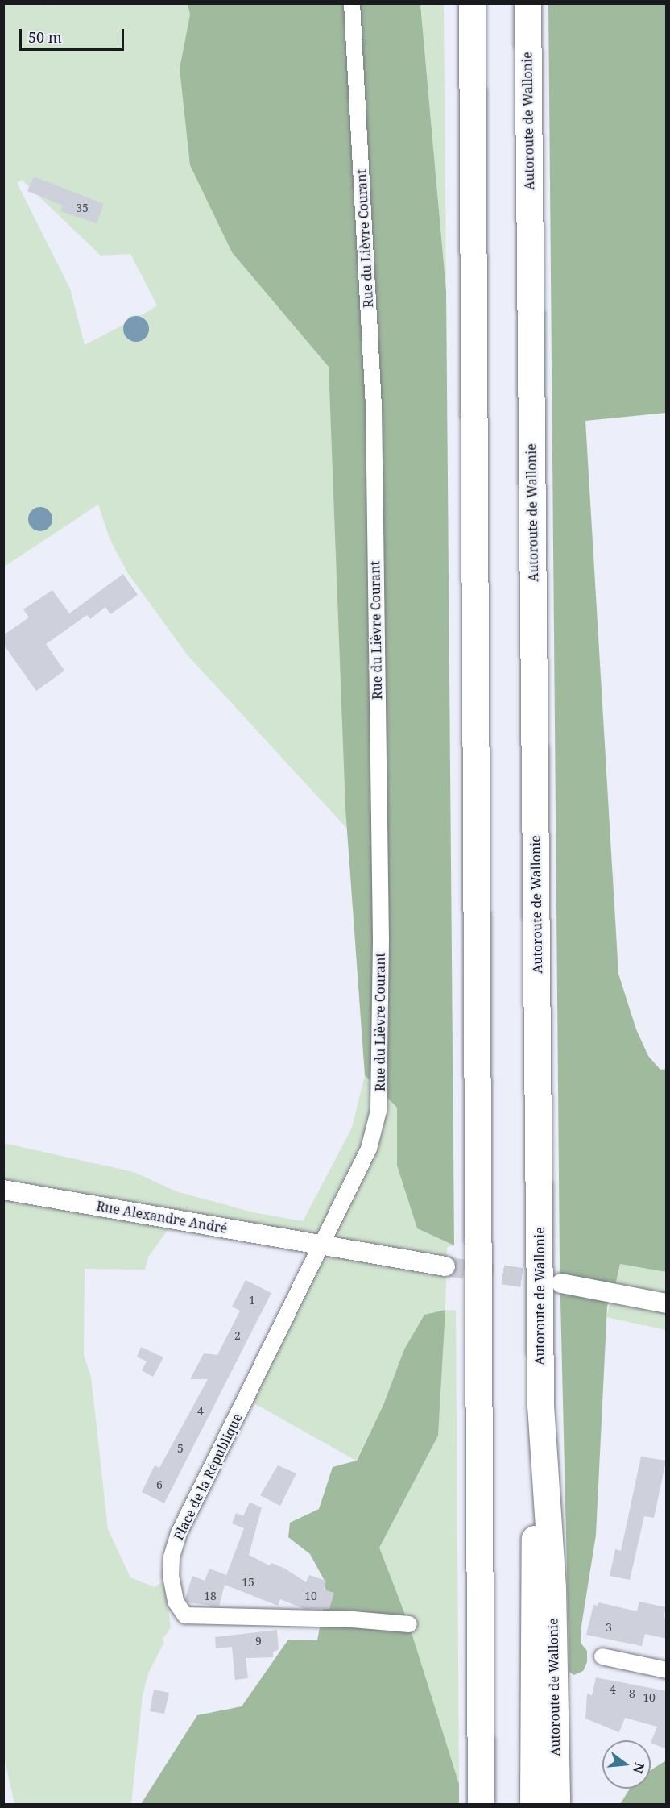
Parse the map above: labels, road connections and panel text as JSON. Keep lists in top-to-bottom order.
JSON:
{
  "streets": {
    "highway": ["Autoroute de Wallonie"],
    "street": ["Rue du Lièvre Courant", "Rue Alexandre André", "Place de la République"]
  },
  "crossings": [
    ["Rue du Lièvre Courant", "Rue Alexandre André"],
    ["Rue du Lièvre Courant", "Place de la République"],
    ["Rue Alexandre André", "Place de la République"]
  ],
  "house_numbers": [
    "35",
    "1",
    "2",
    "4",
    "5",
    "6",
    "15",
    "18",
    "10",
    "3",
    "9",
    "4",
    "8",
    "10"
  ],
  "scale_bar": "50 m",
  "north": "right"
}
